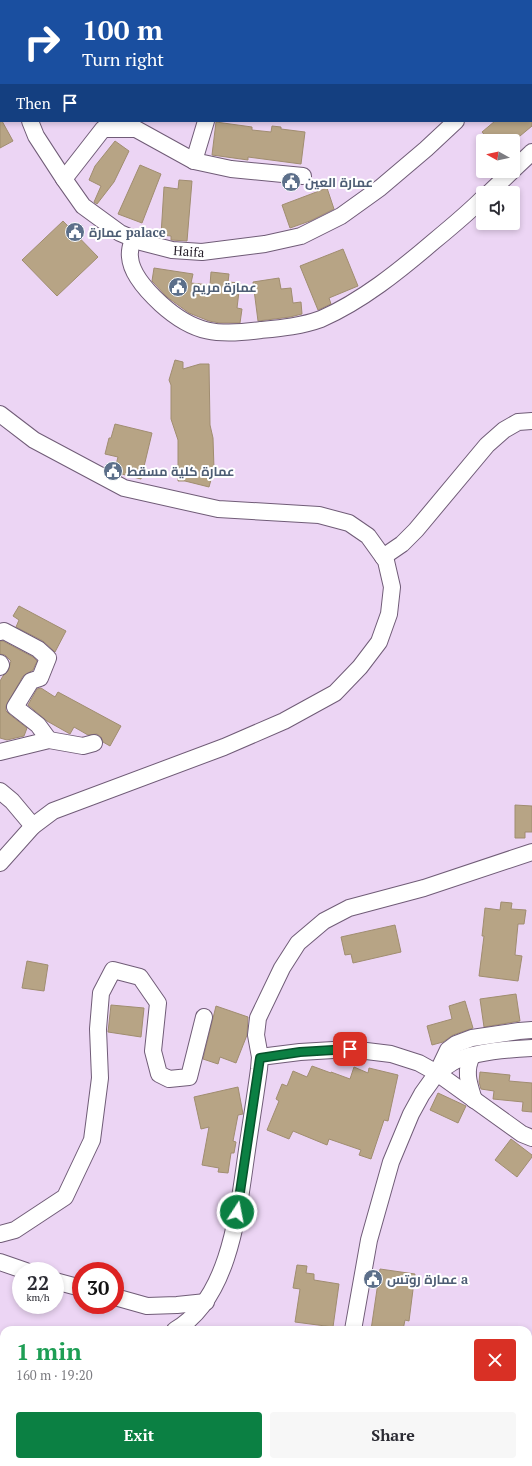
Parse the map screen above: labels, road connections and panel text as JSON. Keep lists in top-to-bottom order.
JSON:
{
  "streets": {
    "street": ["Haifa"]
  },
  "places": {
    "public building": [
      "عمارة العين",
      "عمارة palace",
      "عمارة مريم",
      "عمارة كلية مسقط",
      "عمارة روتس a"
    ]
  },
  "north": "left",
  "page": {
    "turn": ["100 m", "Turn right"],
    "then": "Then",
    "speed": "22 km/h",
    "limit": "30",
    "heading": ["1 min", "160 m · 19:20"],
    "buttons": ["Exit", "Share"]
  }
}
